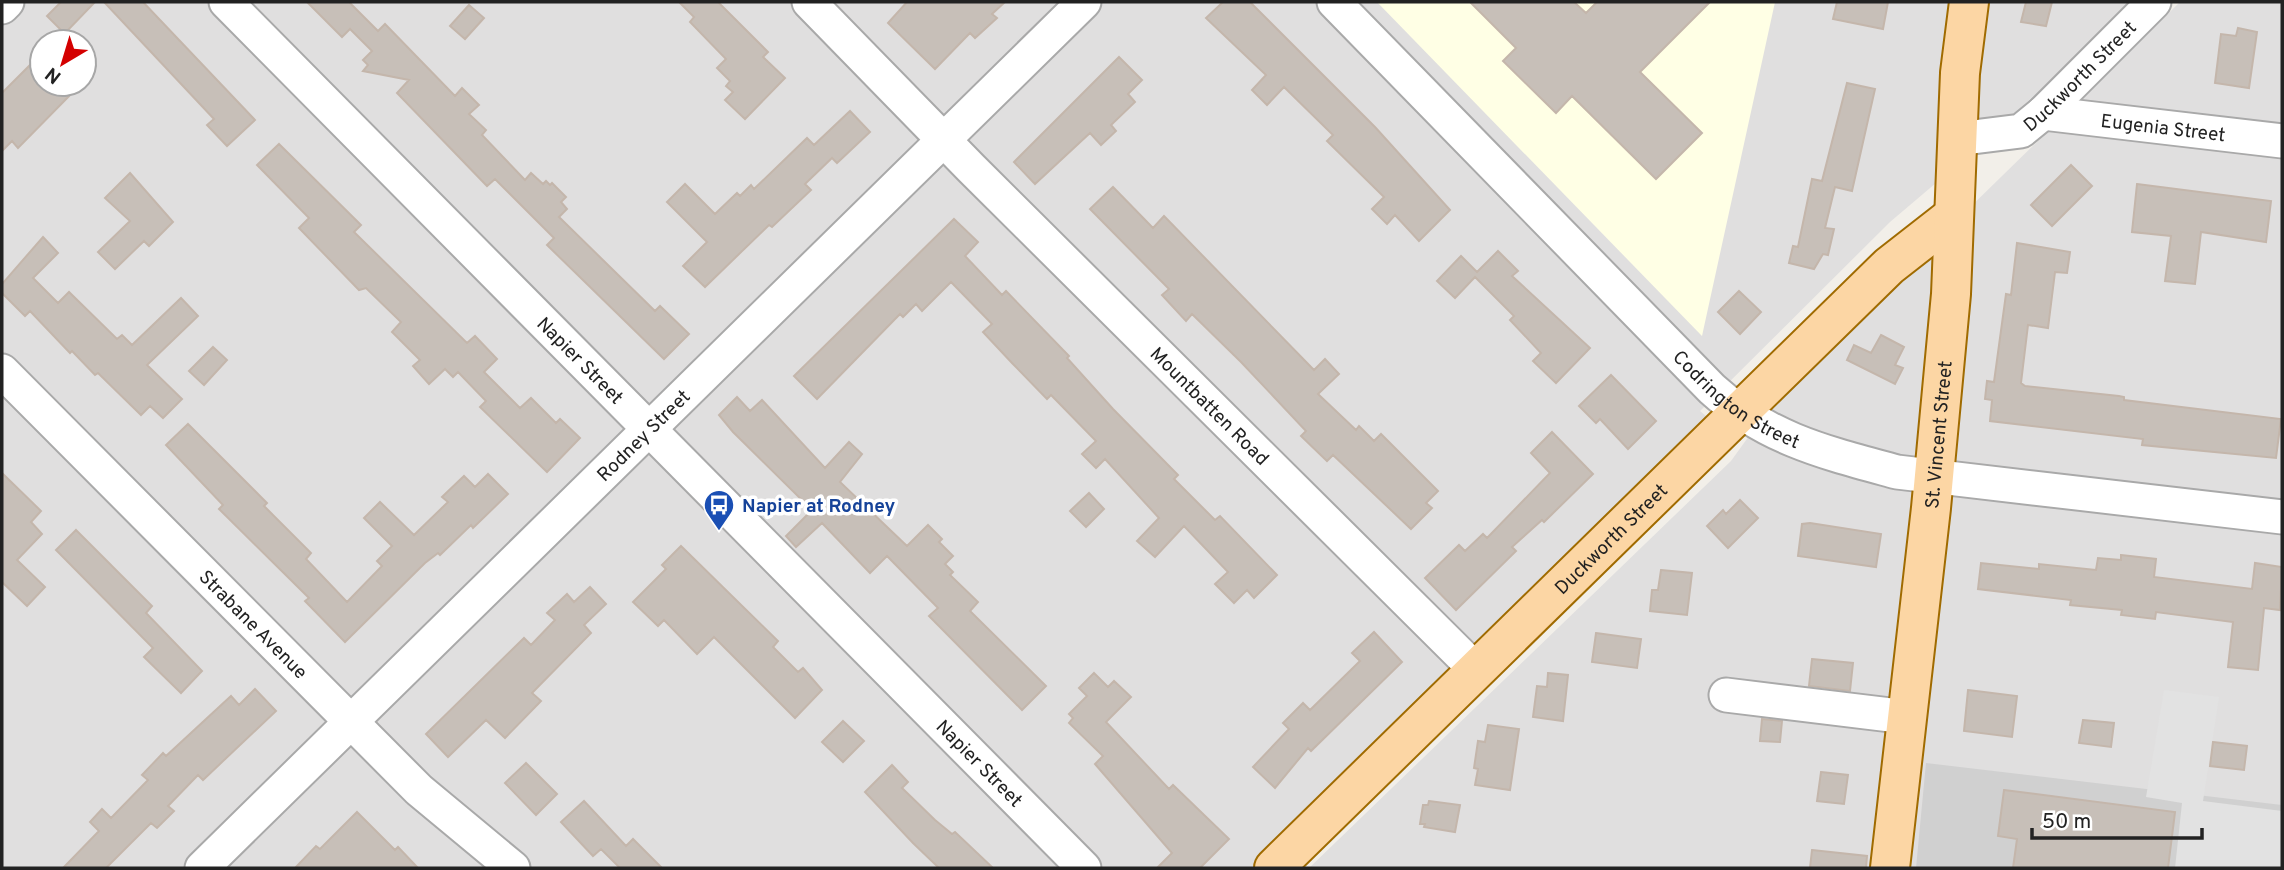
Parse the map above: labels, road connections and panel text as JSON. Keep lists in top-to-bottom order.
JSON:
{
  "streets": {
    "main road": ["Duckworth Street", "St. Vincent Street"],
    "street": [
      "Eugenia Street",
      "Napier Street",
      "Codrington Street",
      "Mountbatten Road",
      "Rodney Street",
      "Strabane Avenue"
    ]
  },
  "crossings": [
    ["Duckworth Street", "Eugenia Street"],
    ["Duckworth Street", "Codrington Street"],
    ["Duckworth Street", "Mountbatten Road"],
    ["Duckworth Street", "St. Vincent Street"],
    ["Napier Street", "Rodney Street"],
    ["Codrington Street", "St. Vincent Street"],
    ["Mountbatten Road", "Rodney Street"],
    ["Rodney Street", "Strabane Avenue"]
  ],
  "places": {
    "bus stop": ["Napier at Rodney"]
  },
  "scale_bar": "50 m",
  "north": "bottom left"
}
